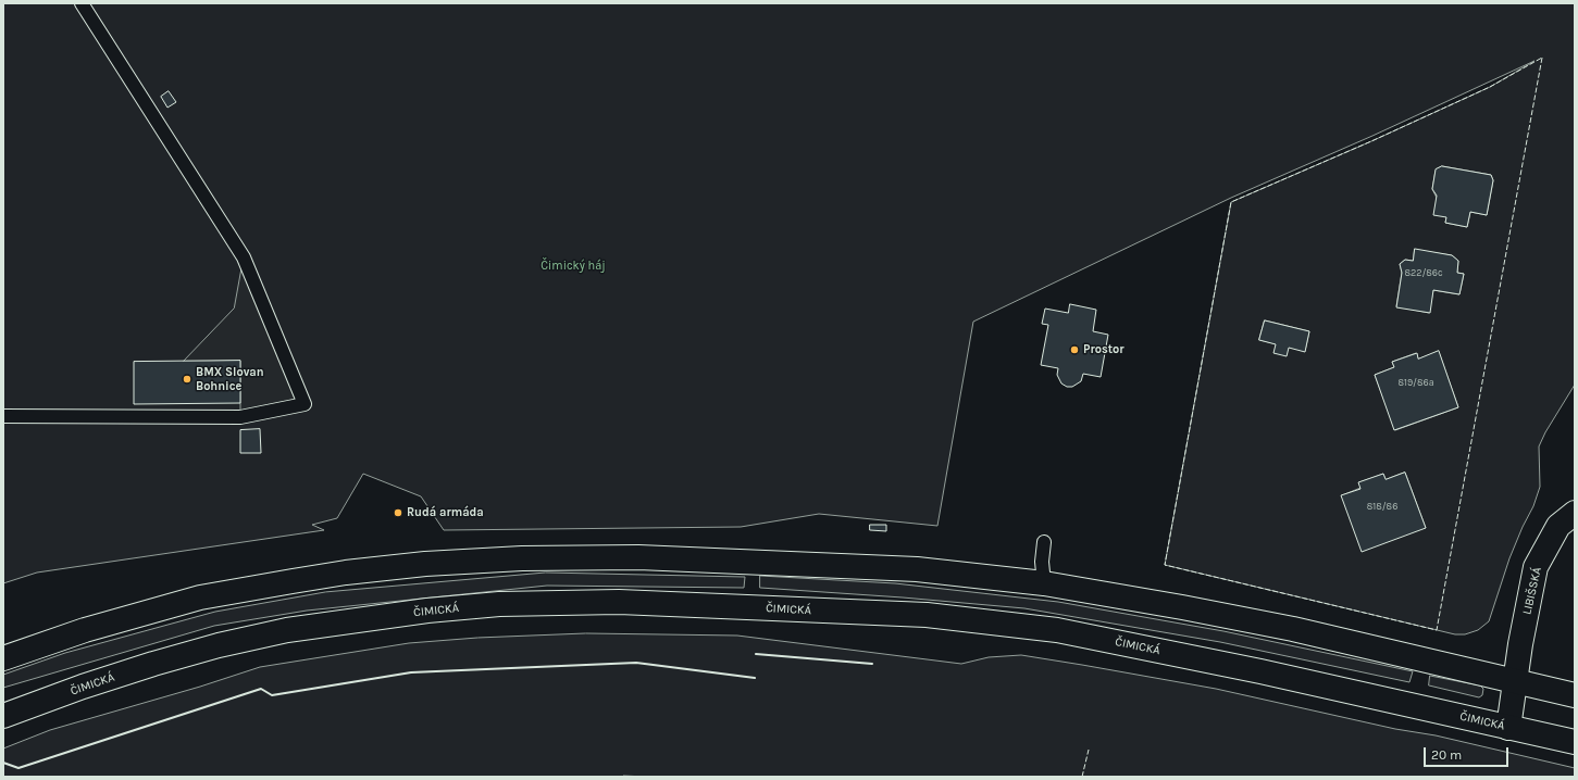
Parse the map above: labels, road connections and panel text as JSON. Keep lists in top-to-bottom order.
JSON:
{
  "streets": {
    "main road": ["LIBIŠSKÁ", "ČIMICKÁ"]
  },
  "crossings": [
    ["LIBIŠSKÁ", "ČIMICKÁ"]
  ],
  "parks": ["Čimický háj"],
  "places": ["Prostor", "BMX Slovan Bohnice", "Rudá armáda"],
  "house_numbers": ["822/86c", "819/86a", "818/86"],
  "scale_bar": "20 m"
}
